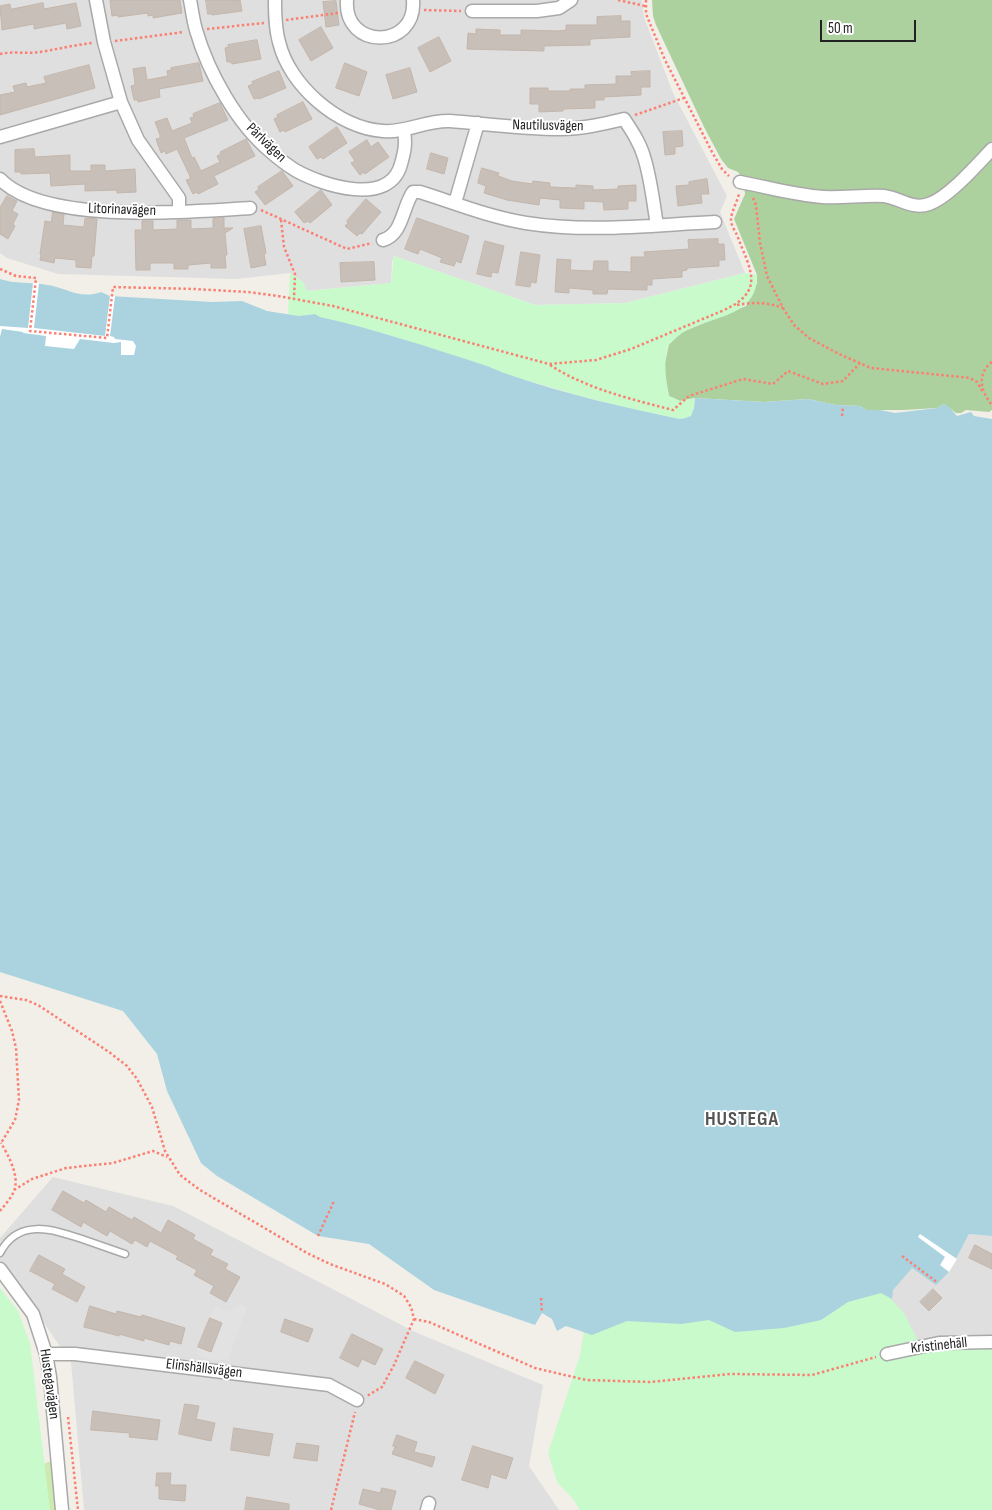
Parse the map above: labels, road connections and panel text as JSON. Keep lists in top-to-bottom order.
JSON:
{
  "streets": {
    "street": [
      "Nautilusvägen",
      "Pärlvägen",
      "Litorinavägen",
      "Kristinehäll",
      "Elinshällsvägen",
      "Hustegavägen"
    ]
  },
  "crossings": [
    ["Nautilusvägen", "Pärlvägen"],
    ["Elinshällsvägen", "Hustegavägen"]
  ],
  "districts": ["HUSTEGA"],
  "scale_bar": "50 m"
}
